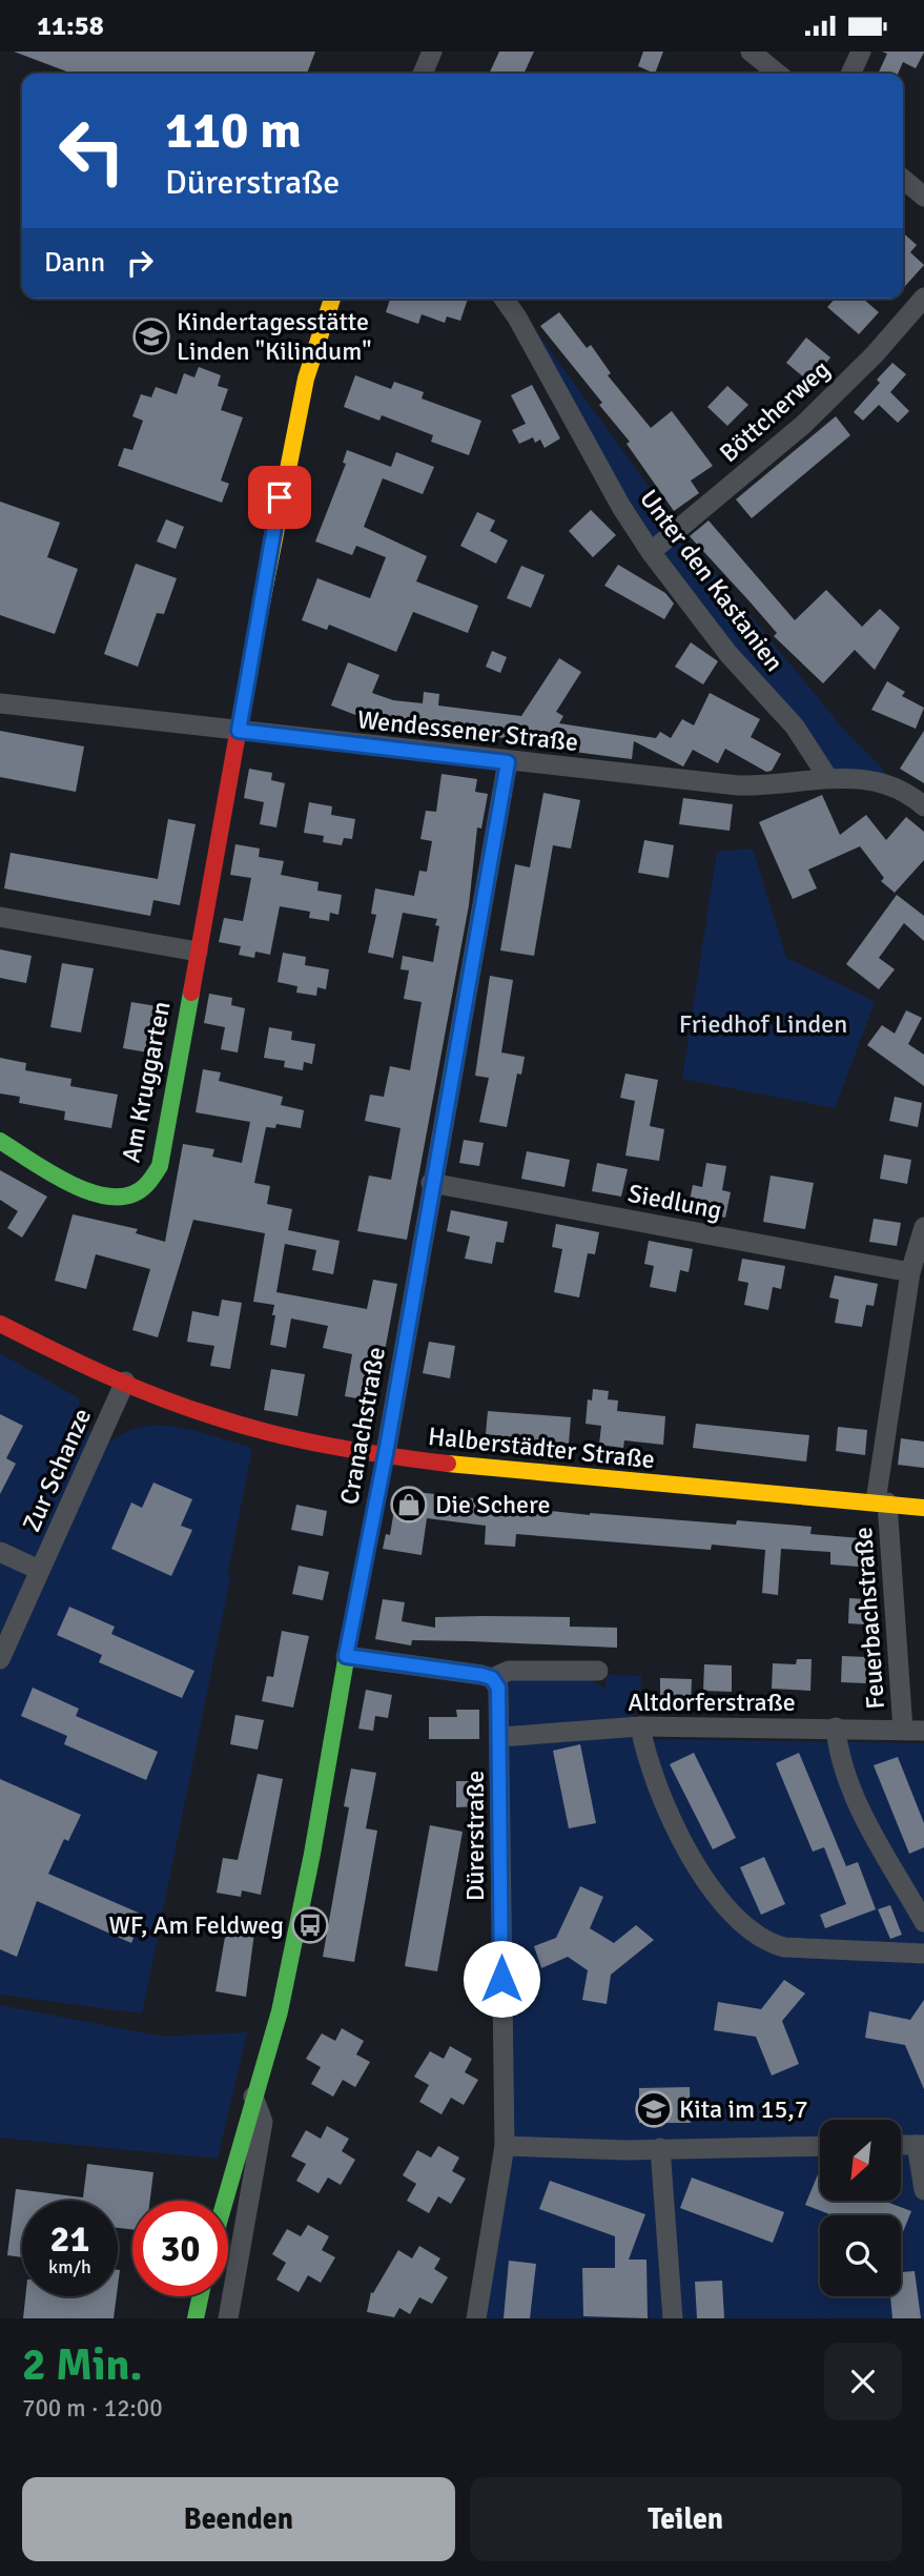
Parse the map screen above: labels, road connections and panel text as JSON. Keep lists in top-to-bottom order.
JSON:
{
  "streets": {
    "street": [
      "Böttcherweg",
      "Unter den Kastanien",
      "Wendessener Straße",
      "Am Kruggarten",
      "Siedlung",
      "Cranachstraße",
      "Halberstädter Straße",
      "Zur Schanze",
      "Feuerbachstraße",
      "Altdorferstraße",
      "Dürerstraße"
    ]
  },
  "crossings": [
    ["Böttcherweg", "Unter den Kastanien"],
    ["Unter den Kastanien", "Wendessener Straße"],
    ["Wendessener Straße", "Am Kruggarten"],
    ["Wendessener Straße", "Cranachstraße"],
    ["Siedlung", "Cranachstraße"],
    ["Cranachstraße", "Halberstädter Straße"],
    ["Halberstädter Straße", "Zur Schanze"],
    ["Halberstädter Straße", "Feuerbachstraße"],
    ["Feuerbachstraße", "Altdorferstraße"],
    ["Altdorferstraße", "Dürerstraße"]
  ],
  "parks": ["Friedhof Linden"],
  "places": {
    "school or university": ["Kindertagesstätte Linden \"Kilindum\"", "Kita im 15,7"],
    "shop": ["Die Schere"],
    "bus stop": ["WF, Am Feldweg"]
  },
  "north": "bottom left",
  "page": {
    "status": "11:58",
    "turn": ["110 m", "Dürerstraße"],
    "then": "Dann",
    "speed": "21 km/h",
    "limit": "30",
    "heading": ["2 Min.", "700 m · 12:00"],
    "buttons": ["Beenden", "Teilen"]
  }
}
